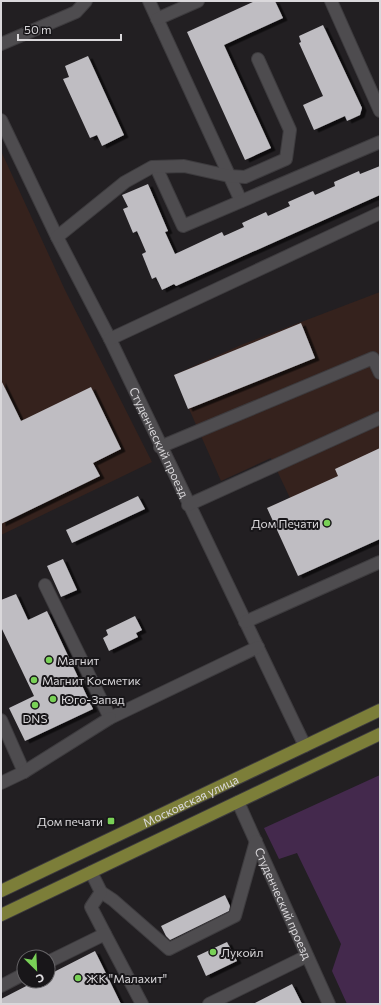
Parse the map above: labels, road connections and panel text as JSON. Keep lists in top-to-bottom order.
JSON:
{
  "streets": {
    "main road": ["Студенческий проезд", "Московская улица"]
  },
  "crossings": [
    ["Студенческий проезд", "Московская улица"]
  ],
  "places": {
    "other": [
      "Дом Печати",
      "Магнит",
      "Магнит Косметик",
      "Юго-Запад",
      "DNS",
      "Лукойл",
      "ЖК \"Малахит\""
    ],
    "transit": ["Дом печати"]
  },
  "scale_bar": "50 m",
  "north": "bottom right"
}
